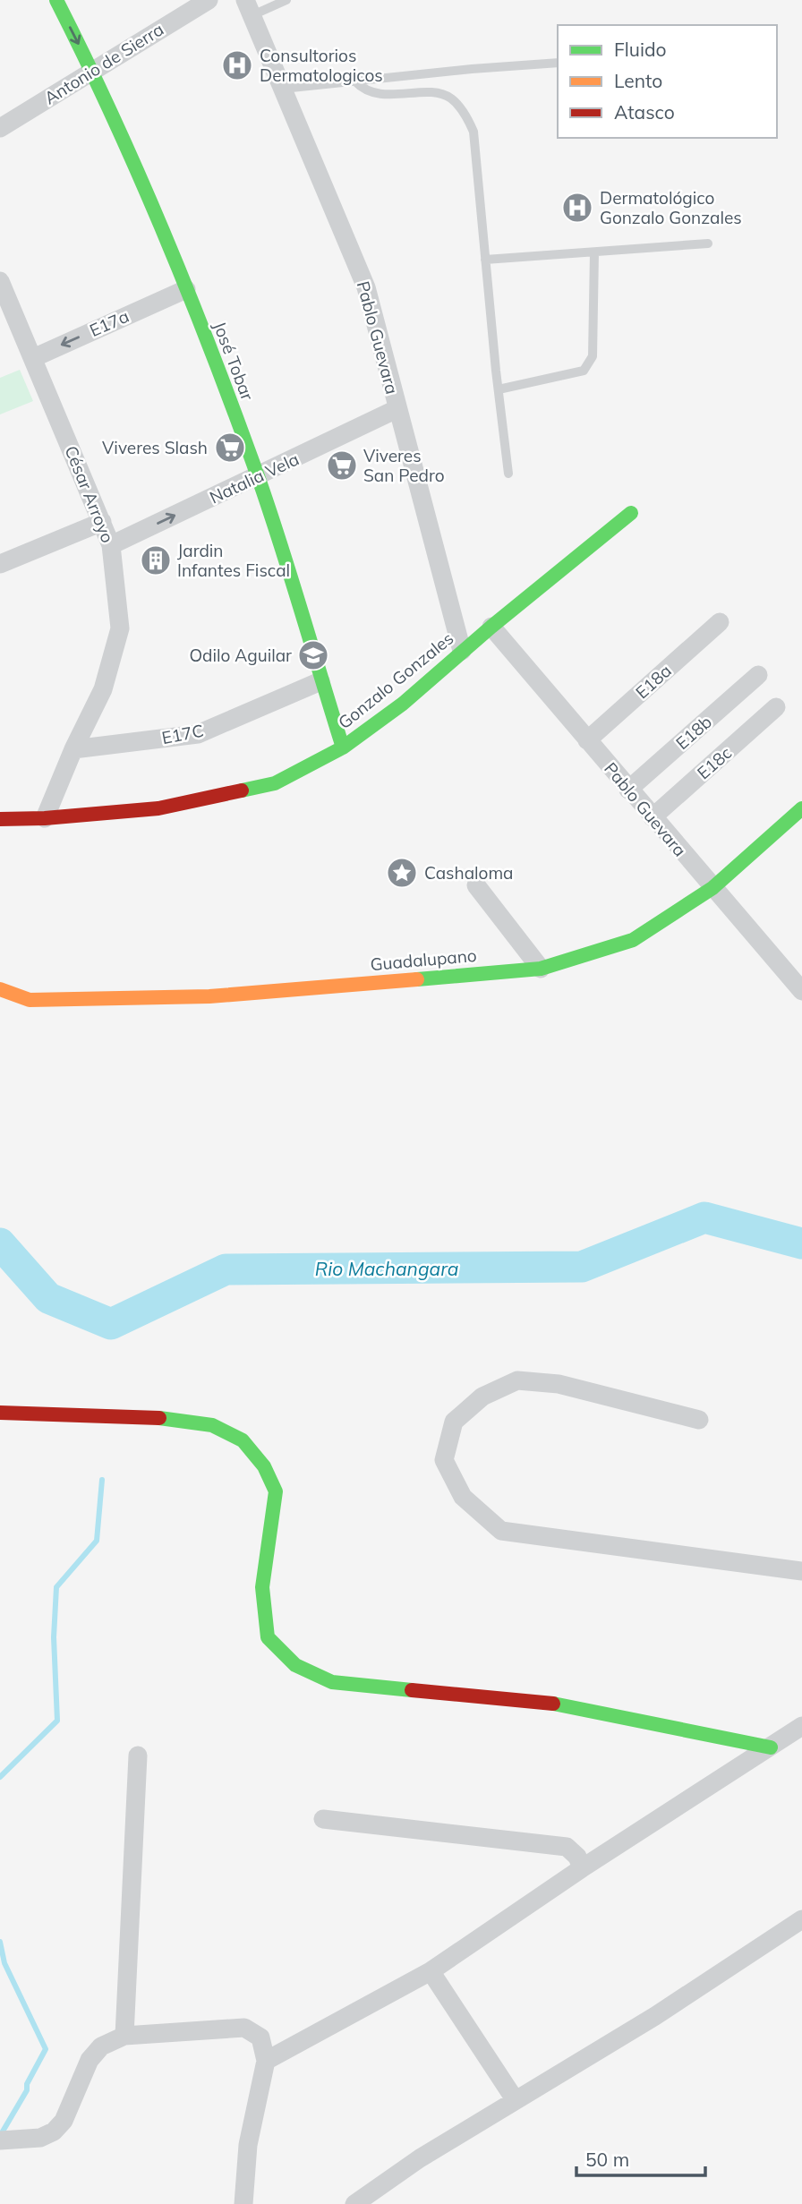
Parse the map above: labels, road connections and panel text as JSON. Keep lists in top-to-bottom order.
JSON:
{
  "streets": {
    "street": [
      "Antonio de Sierra",
      "E17a",
      "Pablo Guevara",
      "José Tobar",
      "Natalia Vela",
      "César Arroyo",
      "Gonzalo Gonzales",
      "E18a",
      "E18b",
      "E17C",
      "E18c",
      "Guadalupano"
    ]
  },
  "crossings": [
    ["Antonio de Sierra", "José Tobar"],
    ["E17a", "José Tobar"],
    ["E17a", "César Arroyo"],
    ["Pablo Guevara", "Natalia Vela"],
    ["Pablo Guevara", "Gonzalo Gonzales"],
    ["Pablo Guevara", "E18a"],
    ["Pablo Guevara", "E18b"],
    ["Pablo Guevara", "E18c"],
    ["Pablo Guevara", "Guadalupano"],
    ["José Tobar", "Natalia Vela"],
    ["José Tobar", "Gonzalo Gonzales"],
    ["José Tobar", "E17C"],
    ["Natalia Vela", "César Arroyo"],
    ["César Arroyo", "Gonzalo Gonzales"],
    ["César Arroyo", "E17C"]
  ],
  "one_way": ["E17a", "Natalia Vela"],
  "water": ["Rio Machangara"],
  "places": {
    "hospital": ["Consultorios Dermatologicos", "Dermatológico Gonzalo Gonzales"],
    "supermarket": ["Viveres Slash", "Viveres San Pedro"],
    "building": ["Jardin Infantes Fiscal"],
    "school or university": ["Odilo Aguilar"],
    "place": ["Cashaloma"]
  },
  "legend": ["Fluido", "Lento", "Atasco"],
  "scale_bar": "50 m"
}
